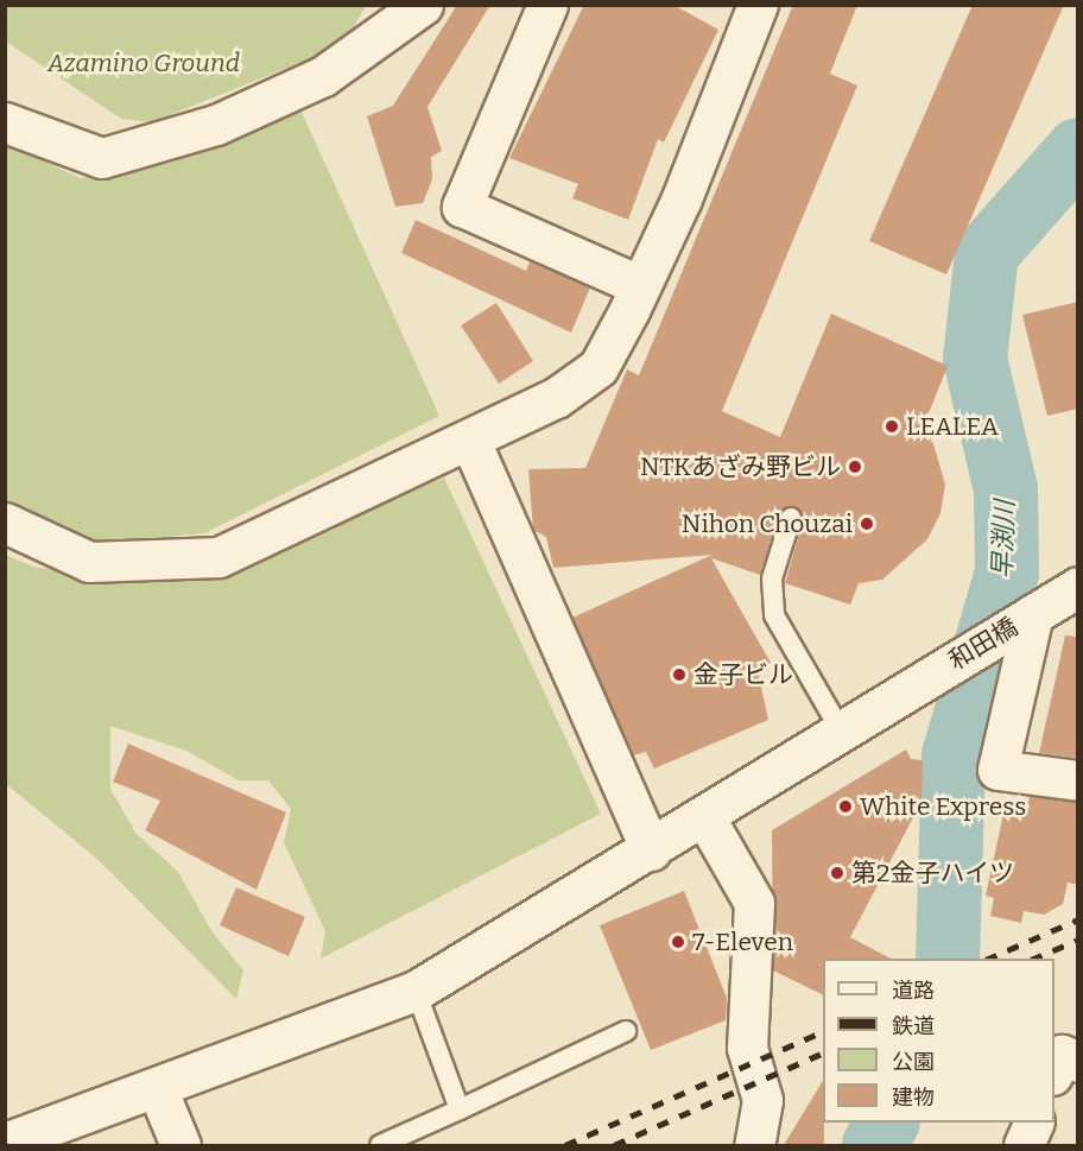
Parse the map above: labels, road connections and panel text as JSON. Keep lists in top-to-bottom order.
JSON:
{
  "streets": {
    "street": ["和田橋"]
  },
  "water": ["早渕川"],
  "parks": ["Azamino Ground"],
  "places": [
    "LEALEA",
    "NTKあざみ野ビル",
    "Nihon Chouzai",
    "金子ビル",
    "White Express",
    "第2金子ハイツ",
    "7-Eleven"
  ],
  "legend": [
    "道路",
    "鉄道",
    "公園",
    "建物"
  ]
}
